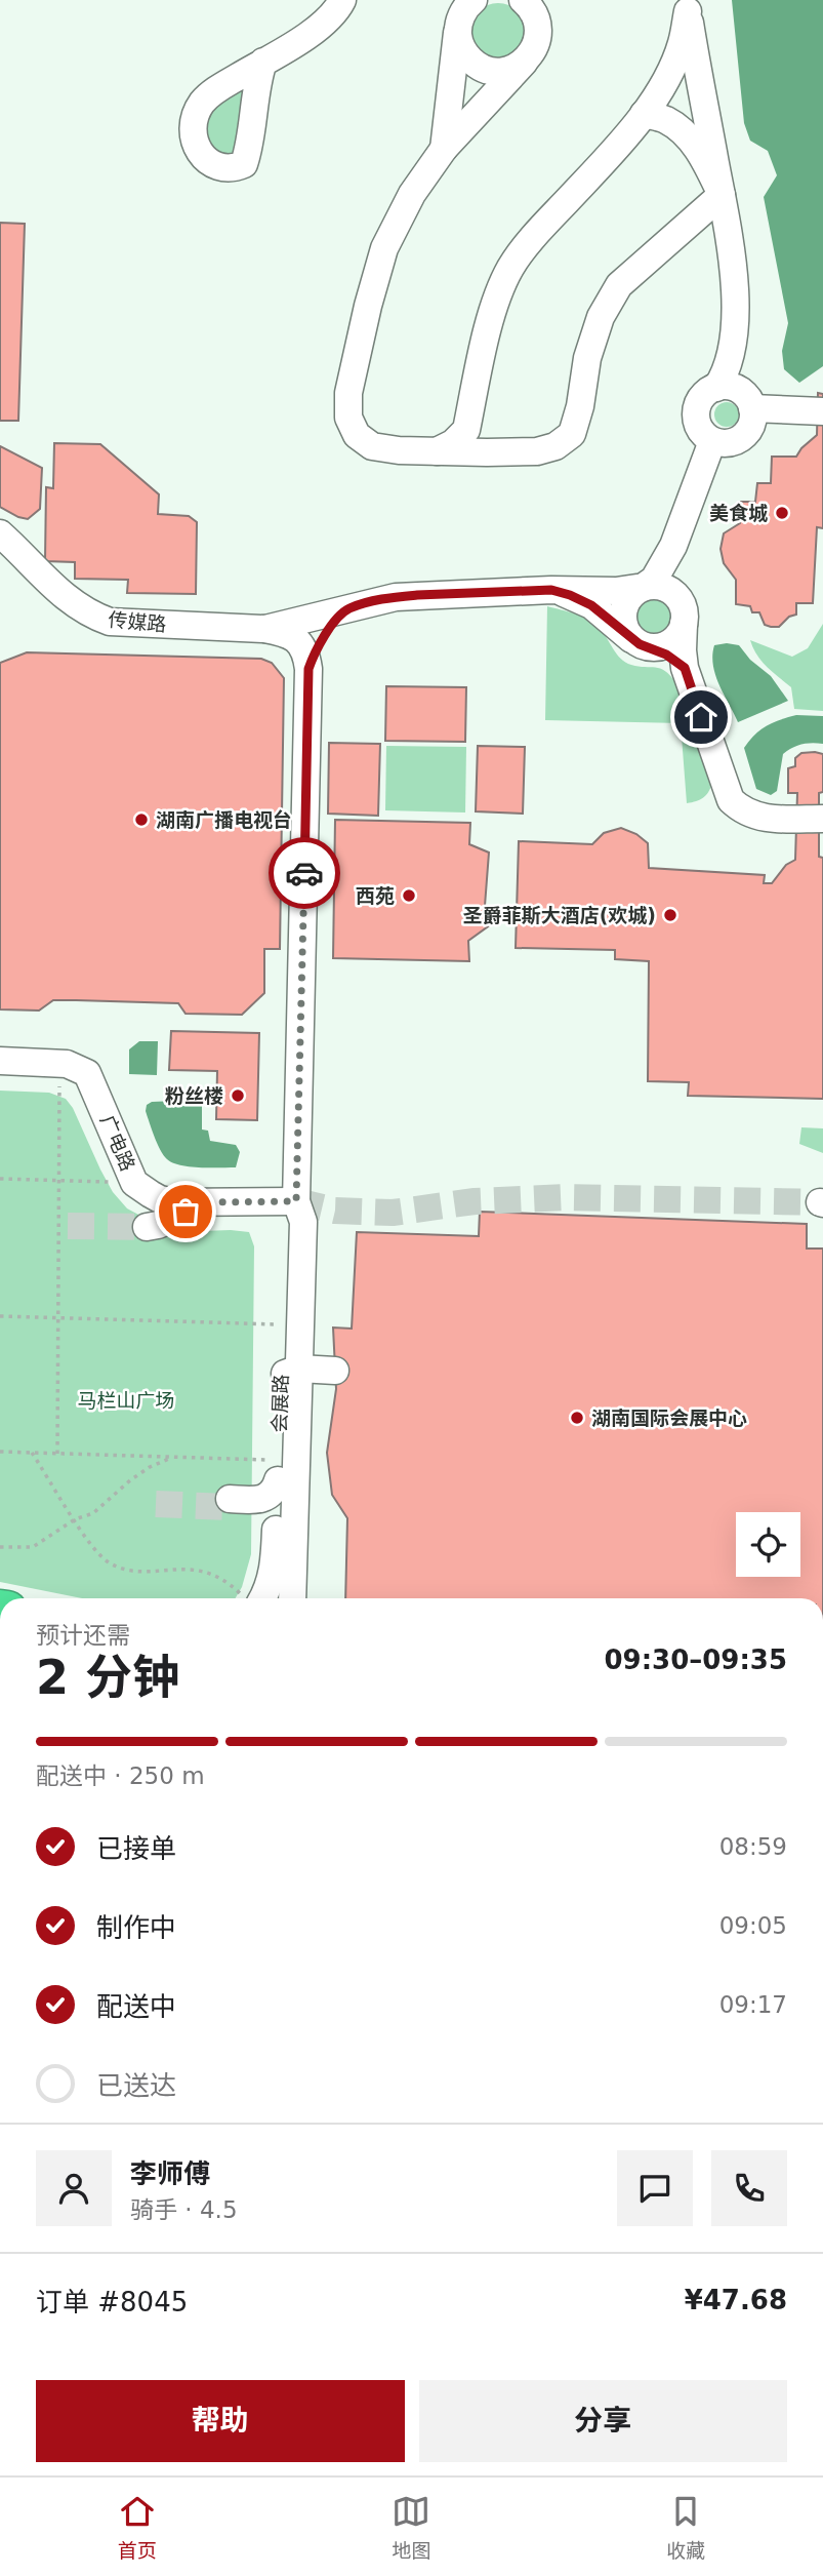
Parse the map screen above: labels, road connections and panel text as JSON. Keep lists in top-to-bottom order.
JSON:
{
  "streets": {
    "street": ["传媒路", "广电路", "会展路"]
  },
  "crossings": [
    ["广电路", "会展路"]
  ],
  "parks": ["马栏山广场"],
  "places": [
    "美食城",
    "湖南广播电视台",
    "西苑",
    "圣爵菲斯大酒店(欢城)",
    "粉丝楼",
    "湖南国际会展中心"
  ],
  "page": {
    "heading": ["2 分钟", "预计还需", "09:30–09:35"],
    "panel": [
      "李师傅",
      "骑手 · 4.5",
      "订单 #8045",
      "¥47.68"
    ],
    "bar": "配送中 · 250 m",
    "list": [
      ["已接单", "08:59"],
      ["制作中", "09:05"],
      ["配送中", "09:17"],
      "已送达"
    ],
    "buttons": ["帮助", "分享"],
    "tabs": ["首页", "地图", "收藏"]
  }
}
